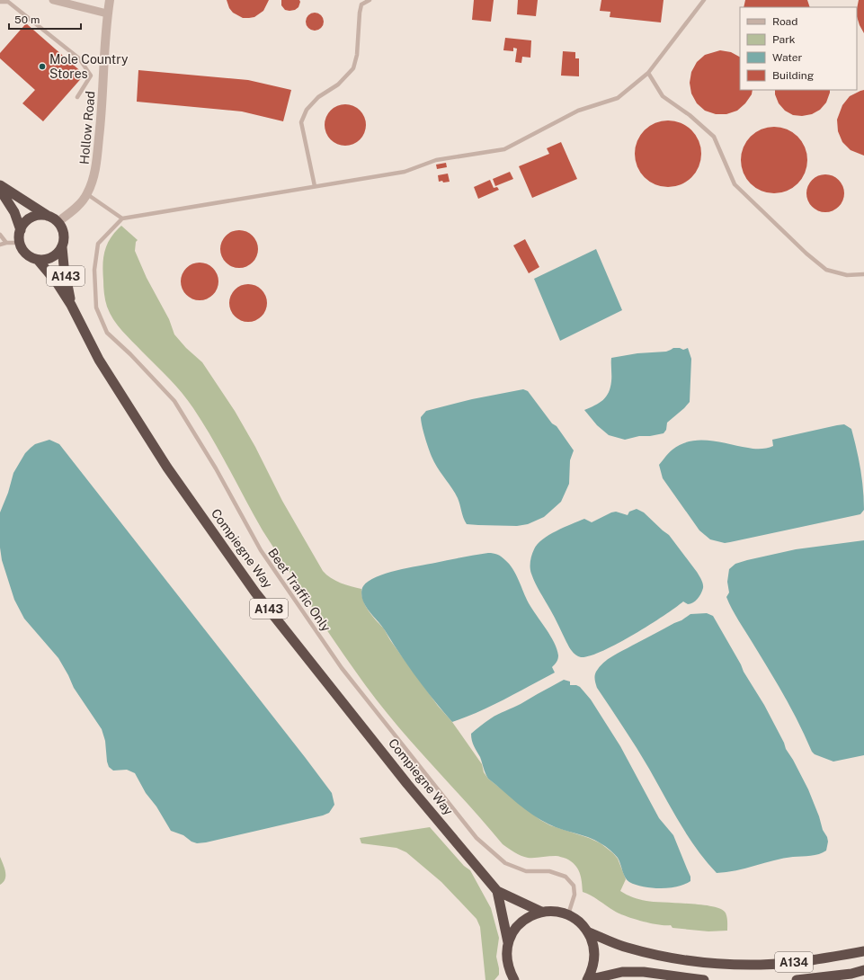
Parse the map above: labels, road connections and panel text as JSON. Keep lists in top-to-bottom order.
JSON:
{
  "streets": {
    "highway": ["A143", "Compiegne Way", "A134"],
    "street": ["Hollow Road"],
    "lane": ["Beet Traffic Only"]
  },
  "crossings": [
    ["Hollow Road", "Compiegne Way"]
  ],
  "places": ["Mole Country Stores"],
  "legend": [
    "Road",
    "Park",
    "Water",
    "Building"
  ],
  "scale_bar": "50 m"
}
